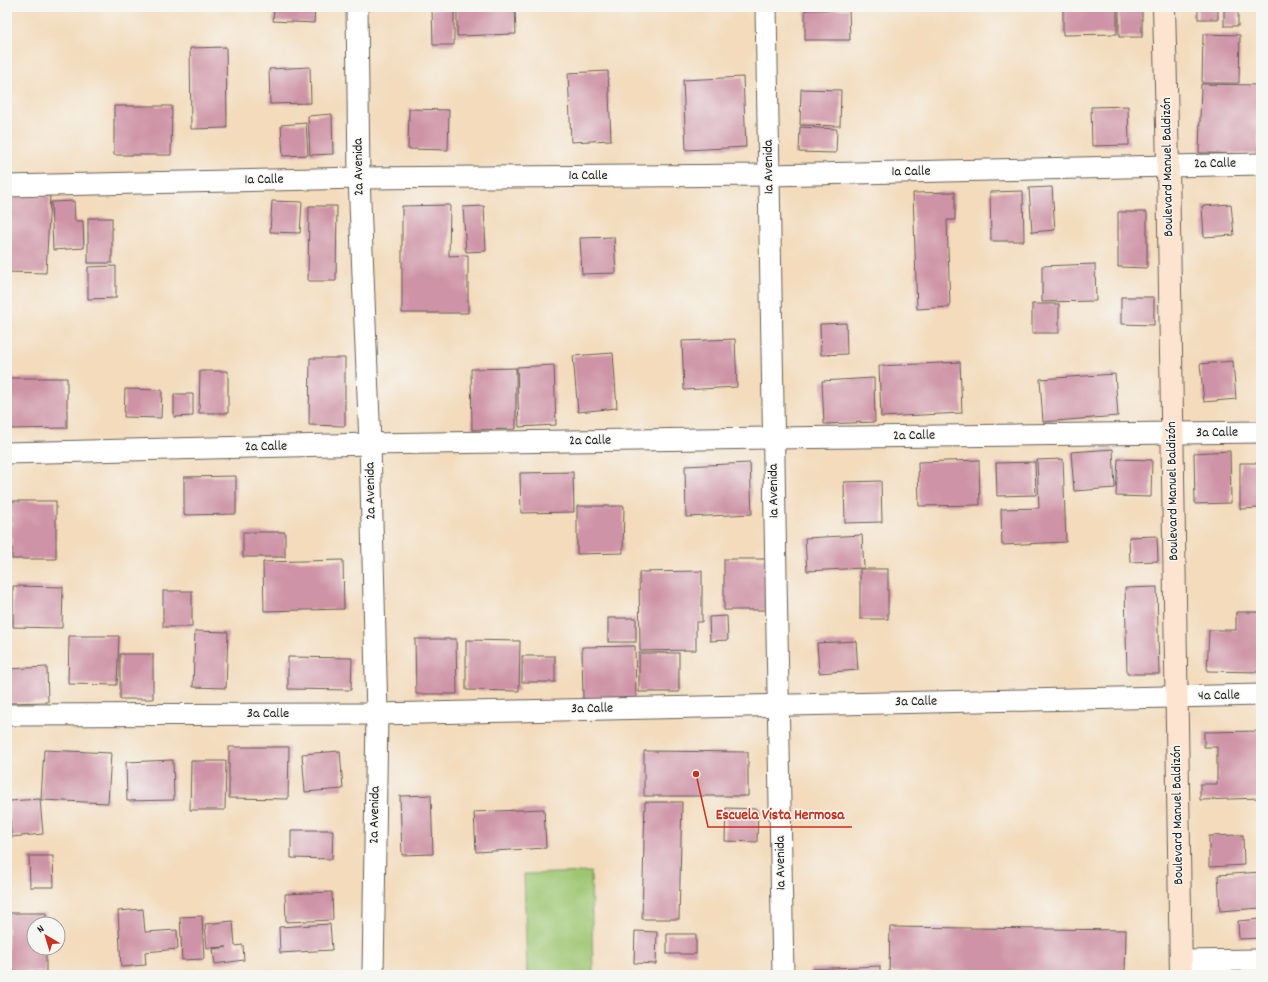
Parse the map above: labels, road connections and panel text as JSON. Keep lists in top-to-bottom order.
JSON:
{
  "streets": {
    "main road": ["Boulevard Manuel Baldizón"],
    "street": [
      "2a Calle",
      "2a Avenida",
      "1a Avenida",
      "1a Calle",
      "3a Calle",
      "4a Calle"
    ]
  },
  "crossings": [
    ["2a Calle", "2a Avenida"],
    ["2a Calle", "1a Avenida"],
    ["2a Calle", "Boulevard Manuel Baldizón"],
    ["2a Calle", "1a Calle"],
    ["2a Calle", "3a Calle"],
    ["2a Avenida", "1a Calle"],
    ["2a Avenida", "3a Calle"],
    ["1a Avenida", "1a Calle"],
    ["1a Avenida", "3a Calle"],
    ["Boulevard Manuel Baldizón", "1a Calle"],
    ["Boulevard Manuel Baldizón", "3a Calle"],
    ["Boulevard Manuel Baldizón", "4a Calle"],
    ["3a Calle", "4a Calle"]
  ],
  "places": ["Escuela Vista Hermosa"],
  "north": "top left"
}
